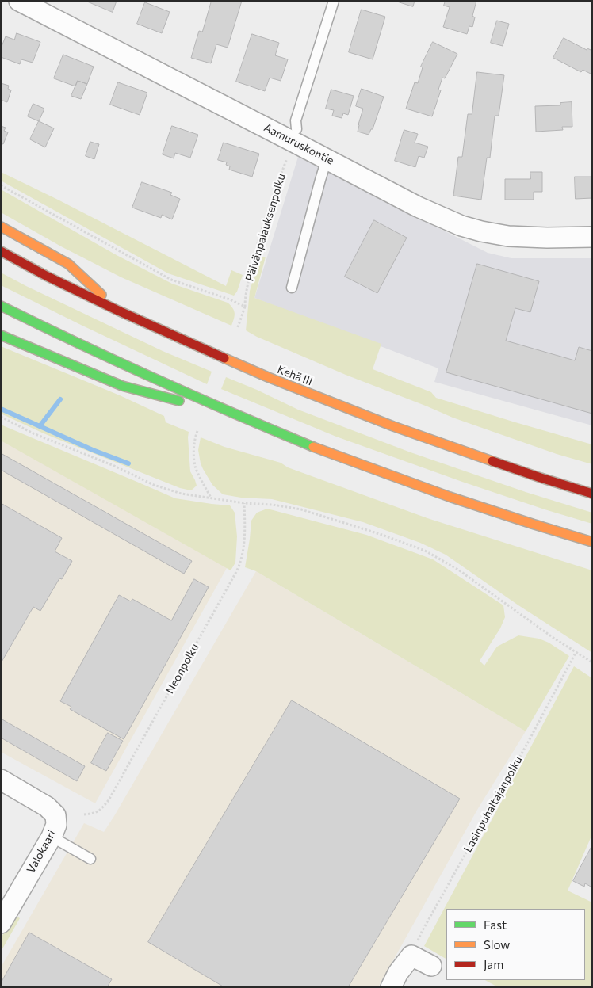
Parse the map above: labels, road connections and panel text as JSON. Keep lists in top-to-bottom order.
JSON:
{
  "streets": {
    "highway": ["Kehä III"],
    "street": ["Aamuruskontie", "Valokaari"],
    "path": ["Päivänpalauksenpolku", "Neonpolku", "Lasinpuhaltajanpolku"]
  },
  "legend": ["Fast", "Slow", "Jam"]
}
